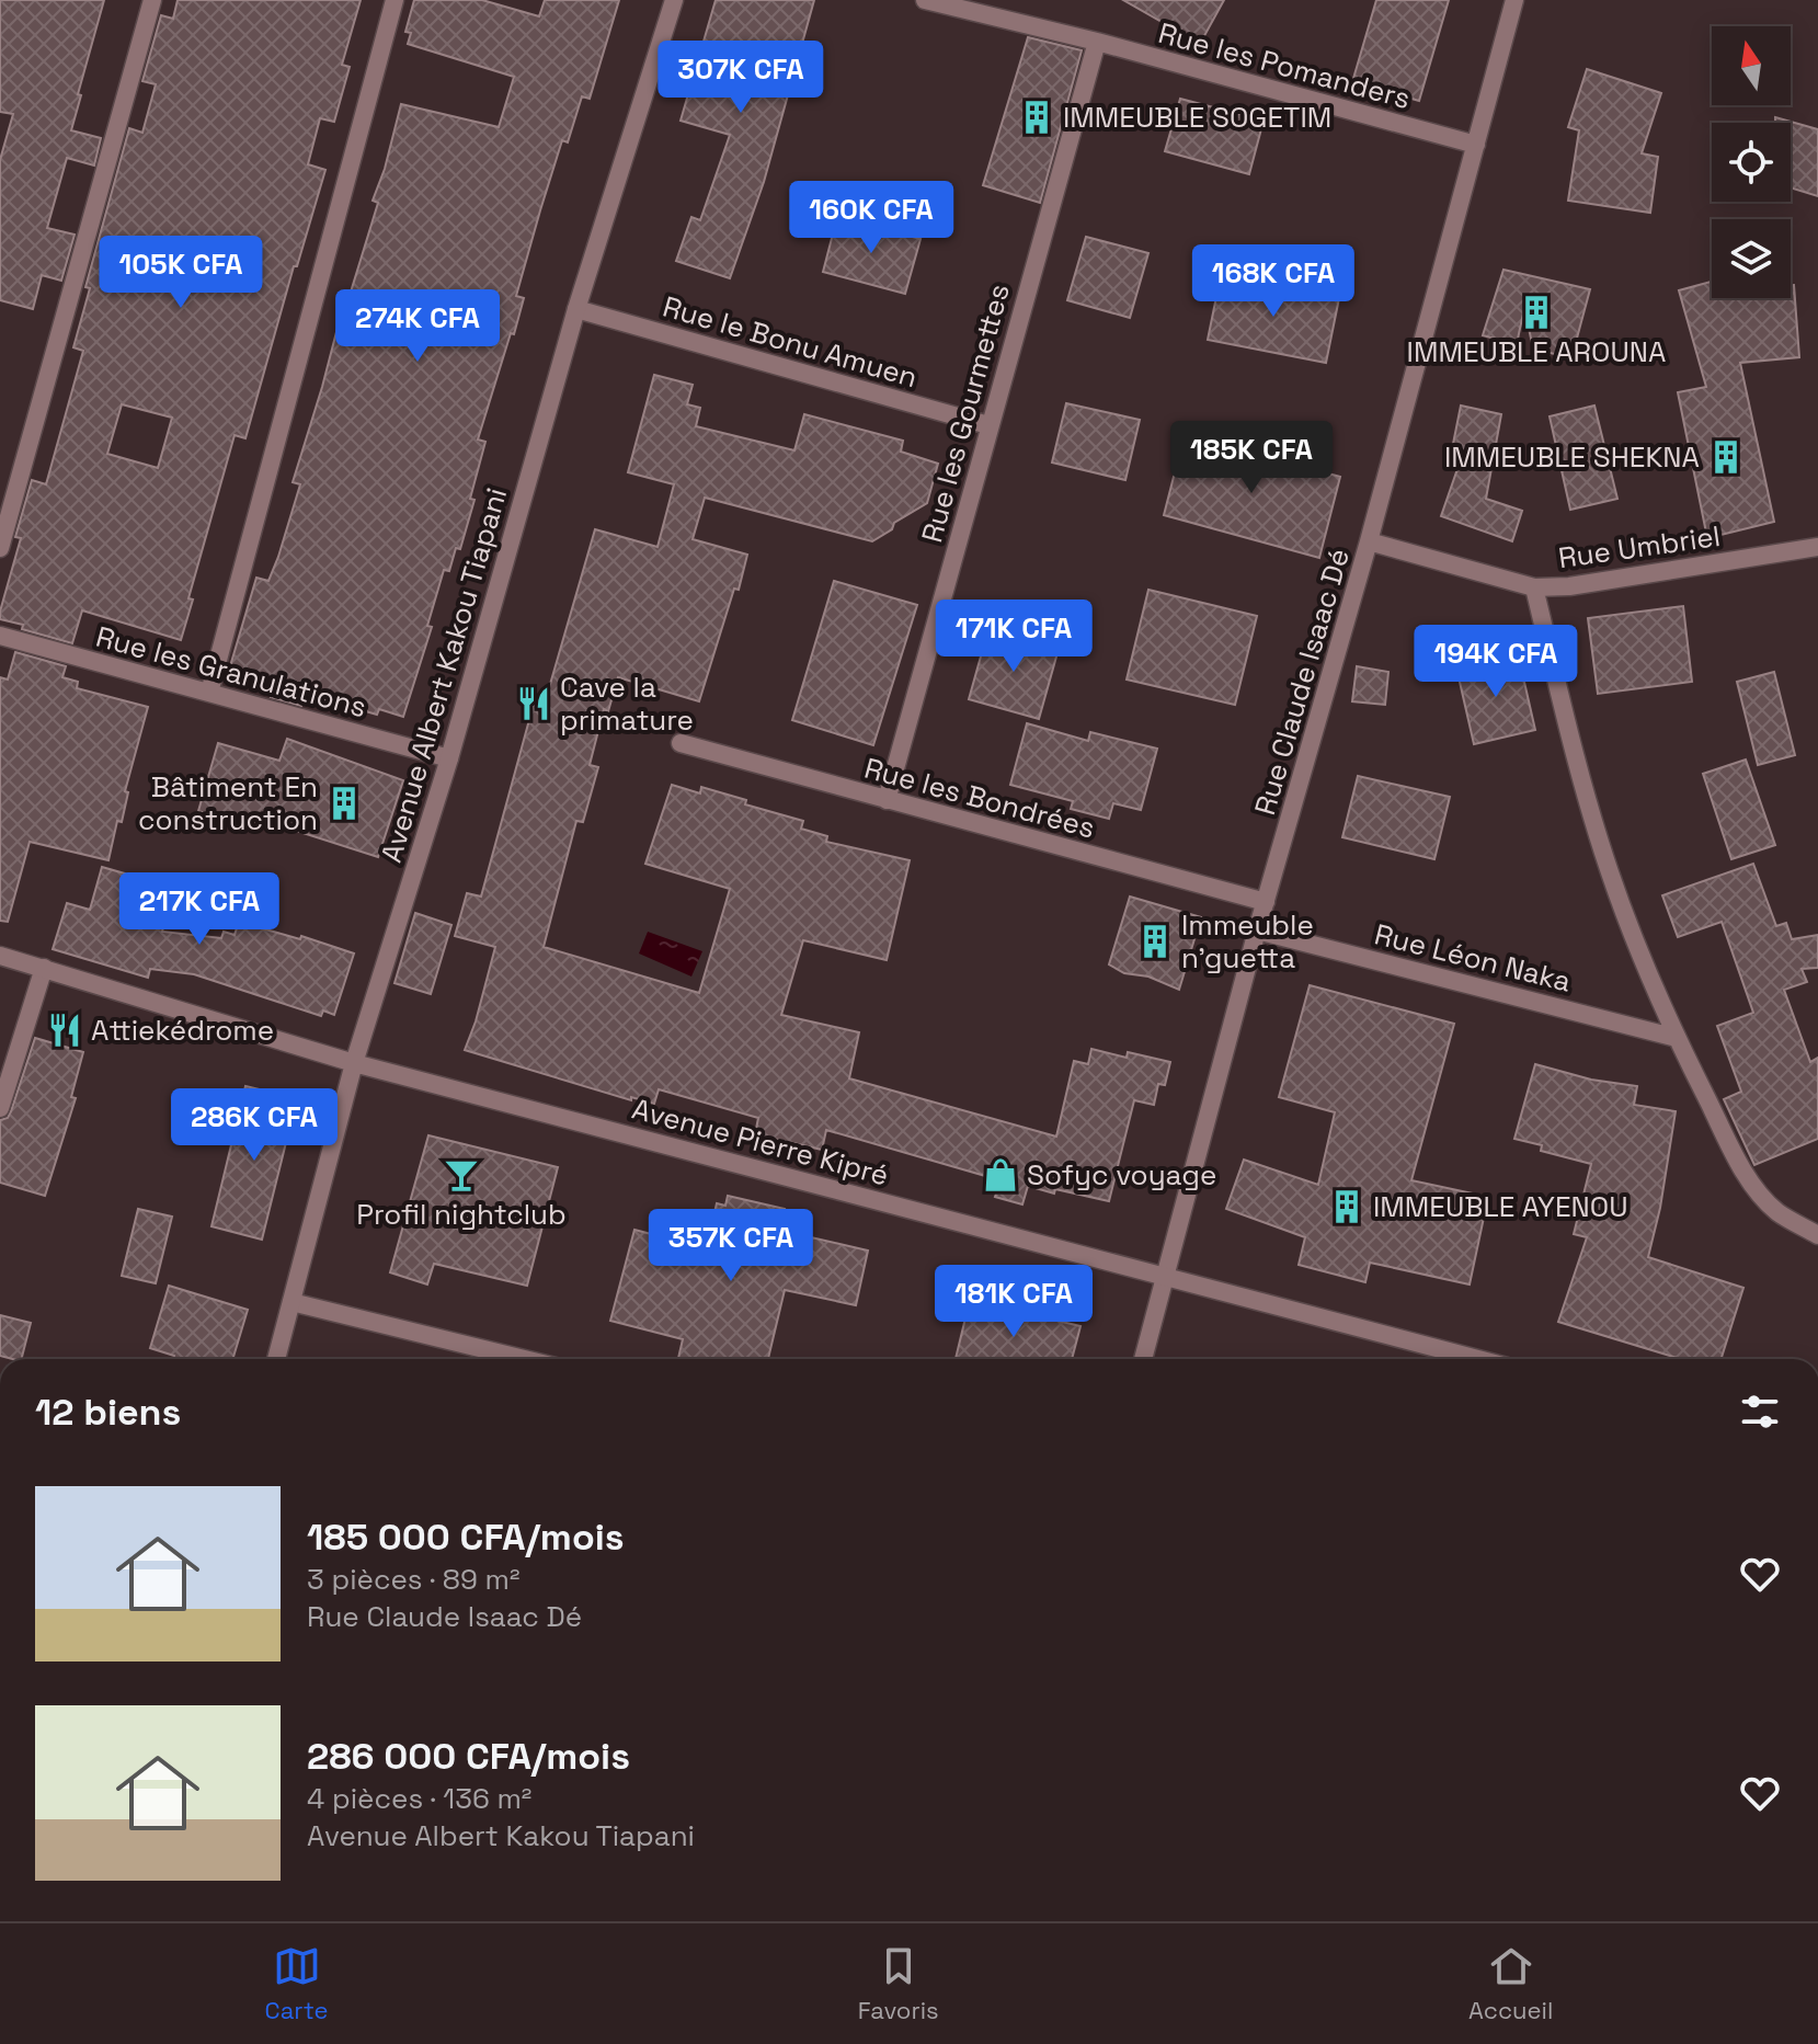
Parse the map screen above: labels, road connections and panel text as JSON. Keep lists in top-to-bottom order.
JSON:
{
  "streets": {
    "street": [
      "Rue les Pomanders",
      "Rue le Bonu Amuen",
      "Rue les Gourmettes",
      "Rue Umbriel",
      "Rue les Granulations",
      "Avenue Albert Kakou Tiapani",
      "Rue Claude Isaac Dé",
      "Rue les Bondrées",
      "Rue Léon Naka",
      "Avenue Pierre Kipré"
    ]
  },
  "crossings": [
    ["Rue les Pomanders", "Rue les Gourmettes"],
    ["Rue les Pomanders", "Rue Claude Isaac Dé"],
    ["Rue le Bonu Amuen", "Rue les Gourmettes"],
    ["Rue le Bonu Amuen", "Avenue Albert Kakou Tiapani"],
    ["Rue les Gourmettes", "Rue les Bondrées"],
    ["Rue Umbriel", "Rue Claude Isaac Dé"],
    ["Rue les Granulations", "Avenue Albert Kakou Tiapani"],
    ["Avenue Albert Kakou Tiapani", "Avenue Pierre Kipré"],
    ["Rue Claude Isaac Dé", "Rue les Bondrées"],
    ["Rue Claude Isaac Dé", "Rue Léon Naka"],
    ["Rue Claude Isaac Dé", "Avenue Pierre Kipré"]
  ],
  "places": {
    "building": [
      "IMMEUBLE SOGETIM",
      "IMMEUBLE AROUNA",
      "IMMEUBLE SHEKNA",
      "Bâtiment En construction",
      "Immeuble n'guetta",
      "IMMEUBLE AYENOU"
    ],
    "restaurant": ["Cave la primature", "Attiekédrome"],
    "bar": ["Profil nightclub"],
    "shop": ["Sofyc voyage"]
  },
  "north": "top",
  "page": {
    "price": [
      "307K CFA",
      "160K CFA",
      "105K CFA",
      "168K CFA",
      "274K CFA",
      "185K CFA",
      "171K CFA",
      "194K CFA",
      "217K CFA",
      "286K CFA",
      "357K CFA",
      "181K CFA"
    ],
    "heading": "12 biens",
    "list": [
      {
        "name": "185 000 CFA/mois",
        "note": "3 pièces · 89 m² · Rue Claude Isaac Dé"
      },
      {
        "name": "286 000 CFA/mois",
        "note": "4 pièces · 136 m² · Avenue Albert Kakou Tiapani"
      }
    ],
    "tabs": ["Carte", "Favoris", "Accueil"]
  }
}
